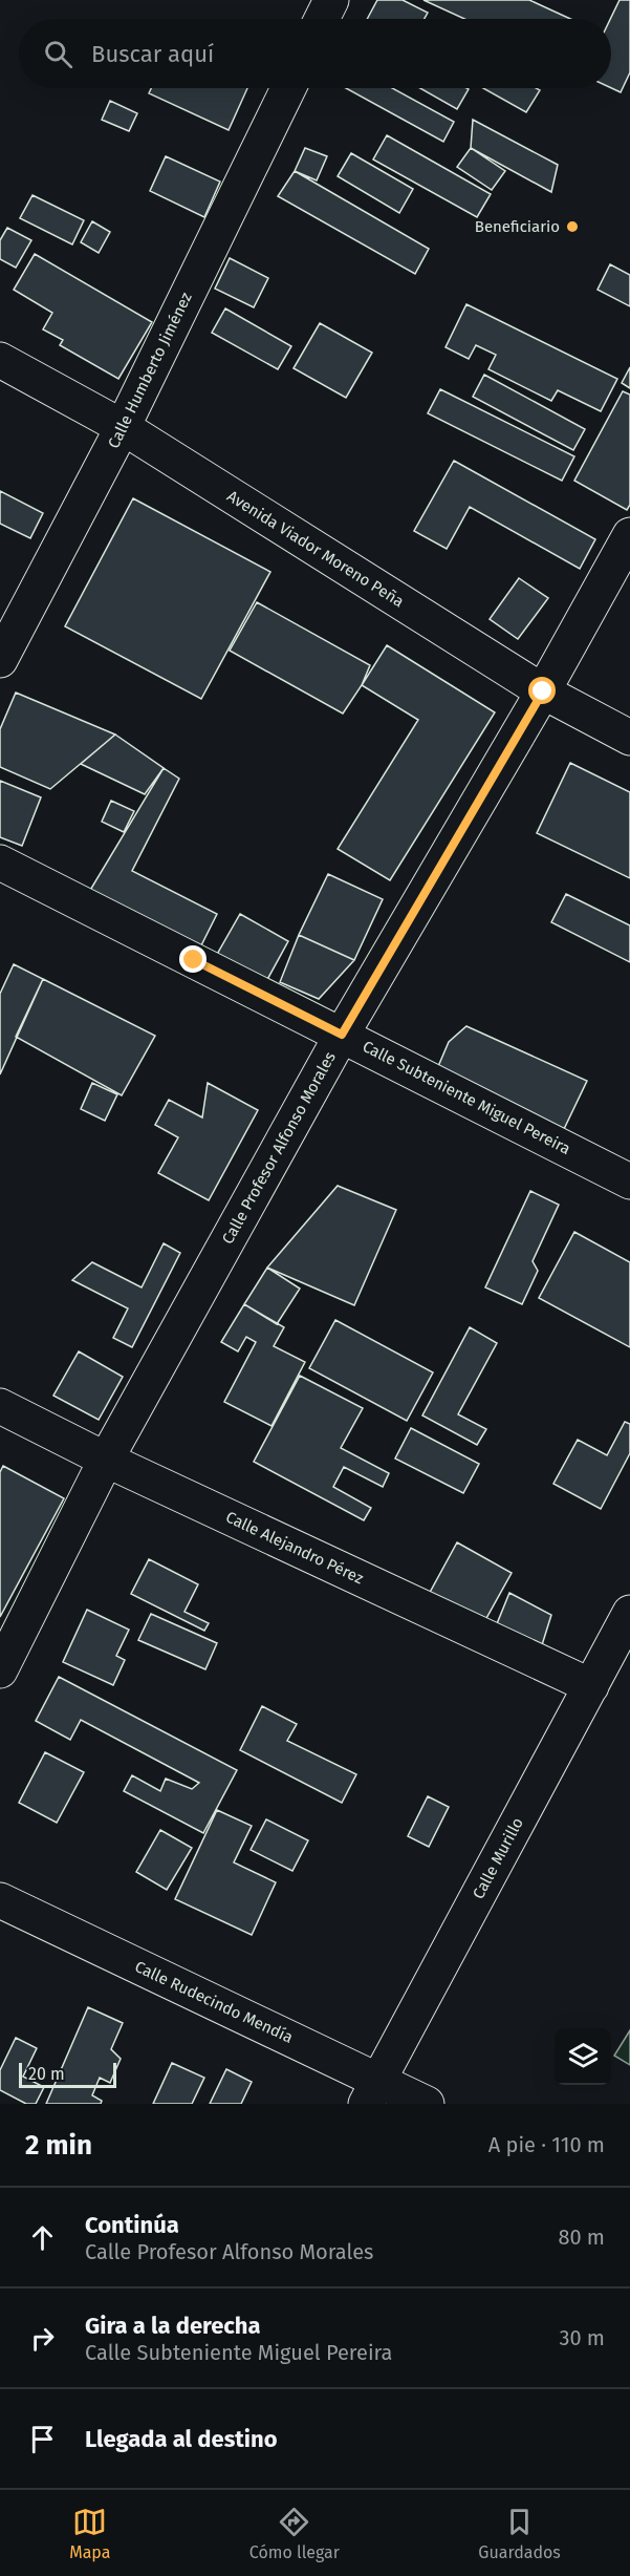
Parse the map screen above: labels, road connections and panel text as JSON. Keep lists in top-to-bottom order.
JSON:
{
  "streets": {
    "street": [
      "Calle Humberto Jiménez",
      "Avenida Viador Moreno Peña",
      "Calle Subteniente Miguel Pereira",
      "Calle Profesor Alfonso Morales",
      "Calle Alejandro Pérez",
      "Calle Murillo",
      "Calle Rudecindo Mendía"
    ]
  },
  "crossings": [
    ["Calle Humberto Jiménez", "Avenida Viador Moreno Peña"],
    ["Avenida Viador Moreno Peña", "Calle Profesor Alfonso Morales"],
    ["Calle Subteniente Miguel Pereira", "Calle Profesor Alfonso Morales"],
    ["Calle Profesor Alfonso Morales", "Calle Alejandro Pérez"],
    ["Calle Alejandro Pérez", "Calle Murillo"],
    ["Calle Murillo", "Calle Rudecindo Mendía"]
  ],
  "places": ["Beneficiario"],
  "scale_bar": "20 m",
  "page": {
    "search": "Buscar aquí",
    "scale": "20 m",
    "heading": ["2 min", "A pie · 110 m"],
    "list": [
      ["Continúa", "Calle Profesor Alfonso Morales", "80 m"],
      ["Gira a la derecha", "Calle Subteniente Miguel Pereira", "30 m"],
      "Llegada al destino"
    ],
    "nav": ["Mapa", "Cómo llegar", "Guardados"]
  }
}
